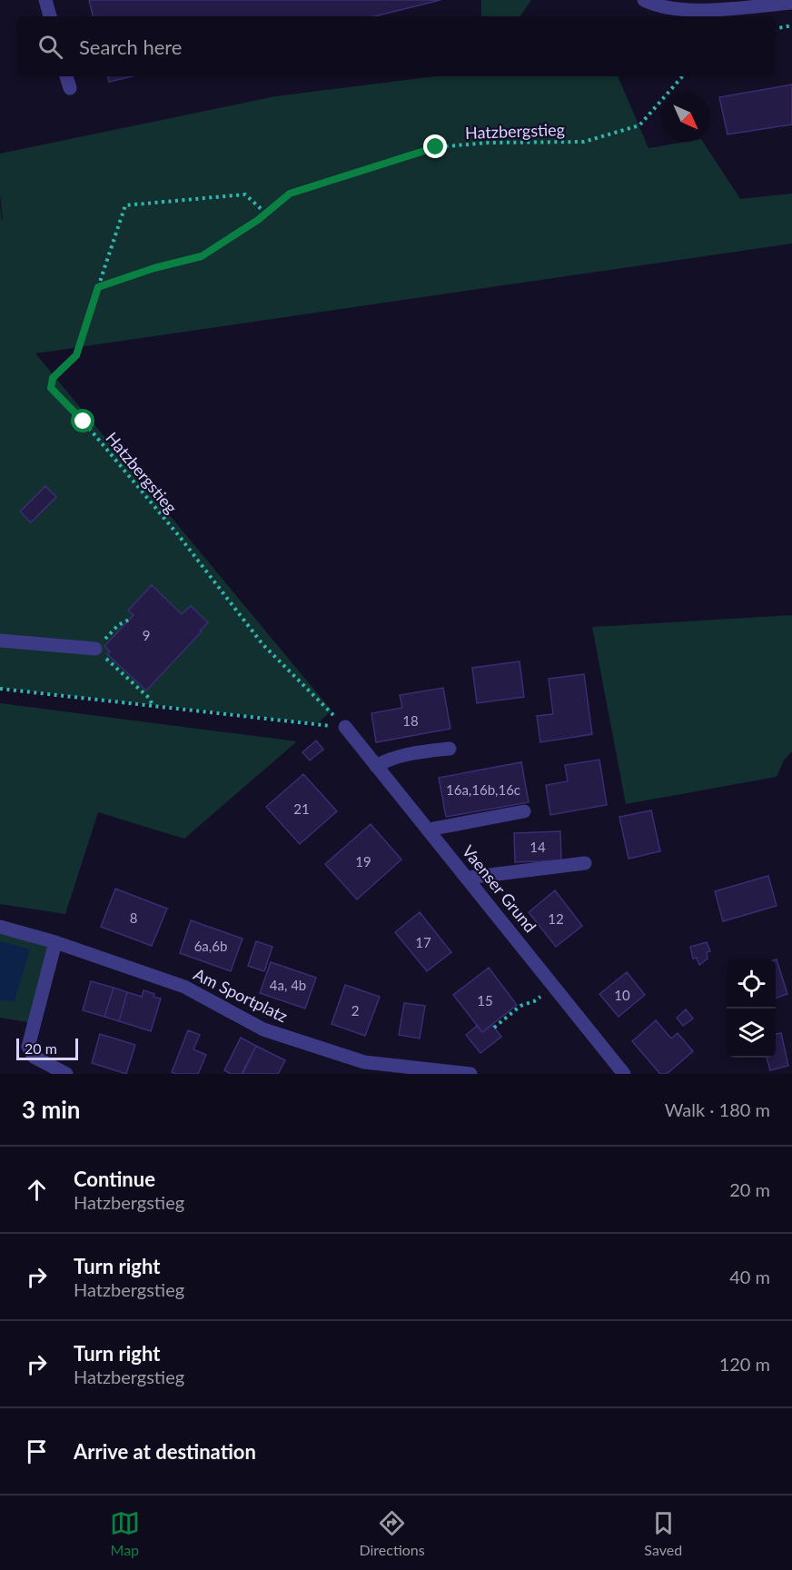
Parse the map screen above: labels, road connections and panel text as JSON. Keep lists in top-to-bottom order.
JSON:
{
  "streets": {
    "street": ["Vaenser Grund", "Am Sportplatz"],
    "path": ["Hatzbergstieg"]
  },
  "crossings": [
    ["Hatzbergstieg", "Vaenser Grund"]
  ],
  "house_numbers": [
    "9",
    "18",
    "16a,16b,16c",
    "21",
    "14",
    "19",
    "8",
    "12",
    "17",
    "6a,6b",
    "4a, 4b",
    "10",
    "15",
    "2"
  ],
  "scale_bar": "20 m",
  "north": "bottom right",
  "page": {
    "search": "Search here",
    "scale": "20 m",
    "heading": ["3 min", "Walk · 180 m"],
    "list": [
      ["Continue", "Hatzbergstieg", "20 m"],
      ["Turn right", "Hatzbergstieg", "40 m"],
      ["Turn right", "Hatzbergstieg", "120 m"],
      "Arrive at destination"
    ],
    "nav": ["Map", "Directions", "Saved"]
  }
}
